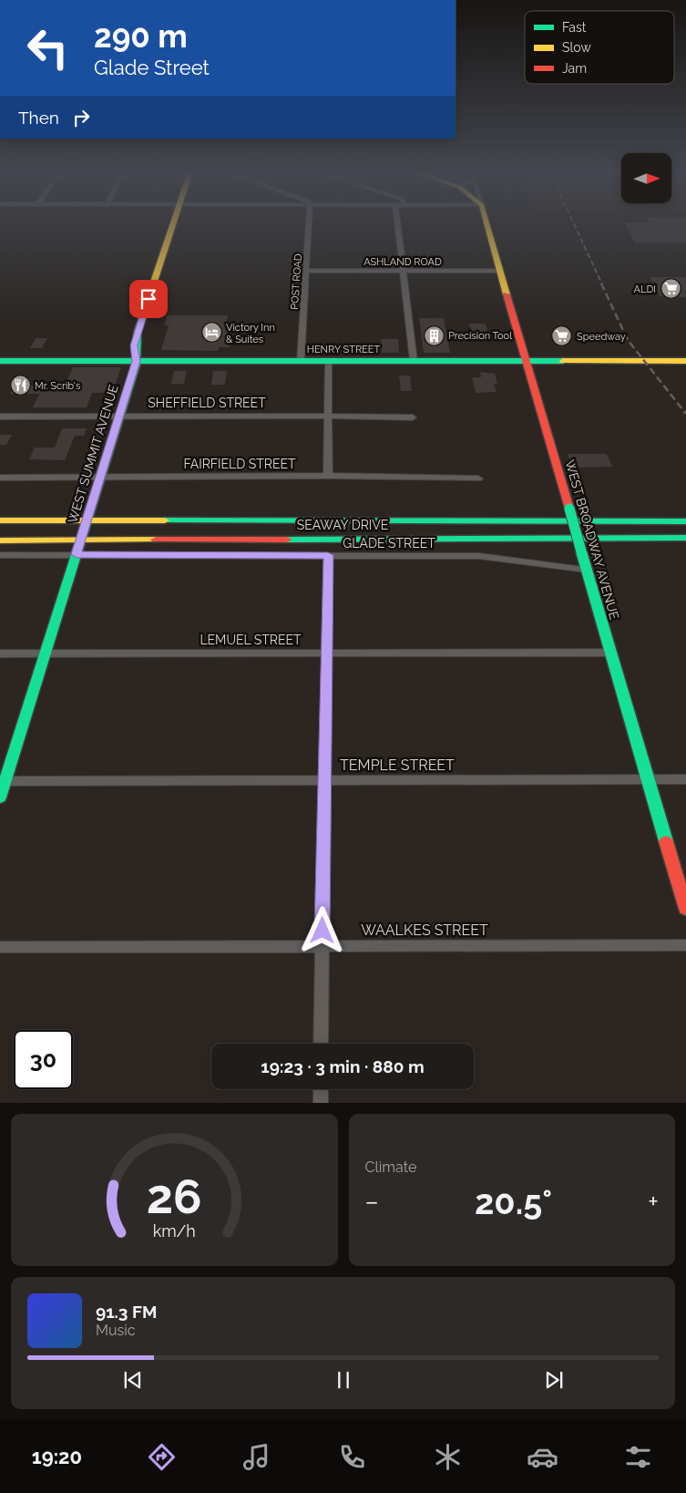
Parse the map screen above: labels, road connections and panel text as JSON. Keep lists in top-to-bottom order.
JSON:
{
  "streets": {
    "main road": [
      "HENRY STREET",
      "WEST SUMMIT AVENUE",
      "SEAWAY DRIVE",
      "WEST BROADWAY AVENUE"
    ],
    "street": [
      "ASHLAND ROAD",
      "POST ROAD",
      "SHEFFIELD STREET",
      "FAIRFIELD STREET",
      "GLADE STREET",
      "LEMUEL STREET",
      "TEMPLE STREET",
      "WAALKES STREET"
    ]
  },
  "crossings": [
    ["ASHLAND ROAD", "POST ROAD"],
    ["ASHLAND ROAD", "WEST BROADWAY AVENUE"],
    ["POST ROAD", "HENRY STREET"],
    ["HENRY STREET", "WEST SUMMIT AVENUE"],
    ["HENRY STREET", "WEST BROADWAY AVENUE"],
    ["SHEFFIELD STREET", "WEST SUMMIT AVENUE"],
    ["WEST SUMMIT AVENUE", "FAIRFIELD STREET"],
    ["WEST SUMMIT AVENUE", "SEAWAY DRIVE"],
    ["WEST SUMMIT AVENUE", "GLADE STREET"],
    ["WEST SUMMIT AVENUE", "LEMUEL STREET"],
    ["WEST SUMMIT AVENUE", "TEMPLE STREET"],
    ["WEST BROADWAY AVENUE", "GLADE STREET"],
    ["WEST BROADWAY AVENUE", "LEMUEL STREET"],
    ["WEST BROADWAY AVENUE", "TEMPLE STREET"]
  ],
  "places": {
    "supermarket": ["ALDI", "Speedway"],
    "hotel": ["Victory Inn & Suites"],
    "building": ["Precision Tool"],
    "restaurant": ["Mr. Scrib's"]
  },
  "legend": ["Fast", "Slow", "Jam"],
  "north": "right",
  "page": {
    "turn": ["290 m", "Glade Street"],
    "then": "Then",
    "limit": "30",
    "trip": "19:23 · 3 min · 880 m",
    "tile": "Climate",
    "heat": ["−", "20.5°", "+"],
    "song": ["91.3 FM", "Music"],
    "tabs": "19:20",
    "gauge": ["26", "km/h"]
  }
}
